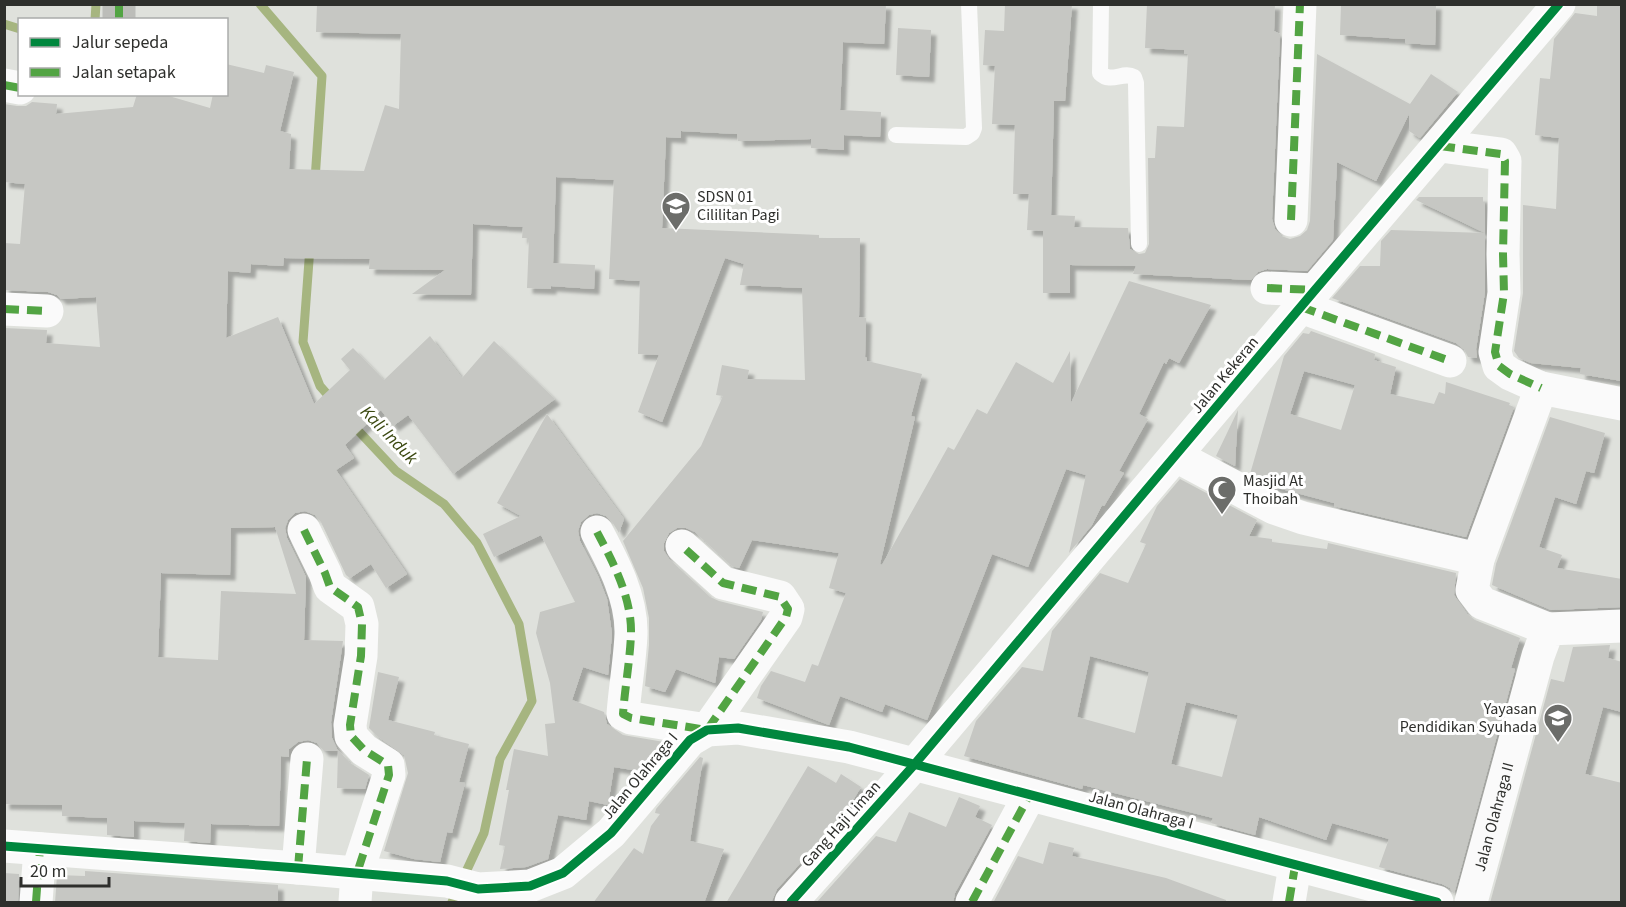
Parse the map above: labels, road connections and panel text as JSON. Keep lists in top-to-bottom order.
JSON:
{
  "streets": {
    "street": [
      "Jalan Kekeran",
      "Jalan Olahraga I",
      "Jalan Olahraga II",
      "Gang Haji Liman"
    ]
  },
  "crossings": [
    ["Jalan Kekeran", "Jalan Olahraga I"],
    ["Jalan Kekeran", "Gang Haji Liman"],
    ["Jalan Olahraga I", "Gang Haji Liman"]
  ],
  "water": ["Kali Induk"],
  "places": {
    "school or university": ["SDSN 01 Cililitan Pagi", "Yayasan Pendidikan Syuhada"],
    "mosque": ["Masjid At Thoibah"]
  },
  "legend": ["Jalur sepeda", "Jalan setapak"],
  "scale_bar": "20 m"
}
